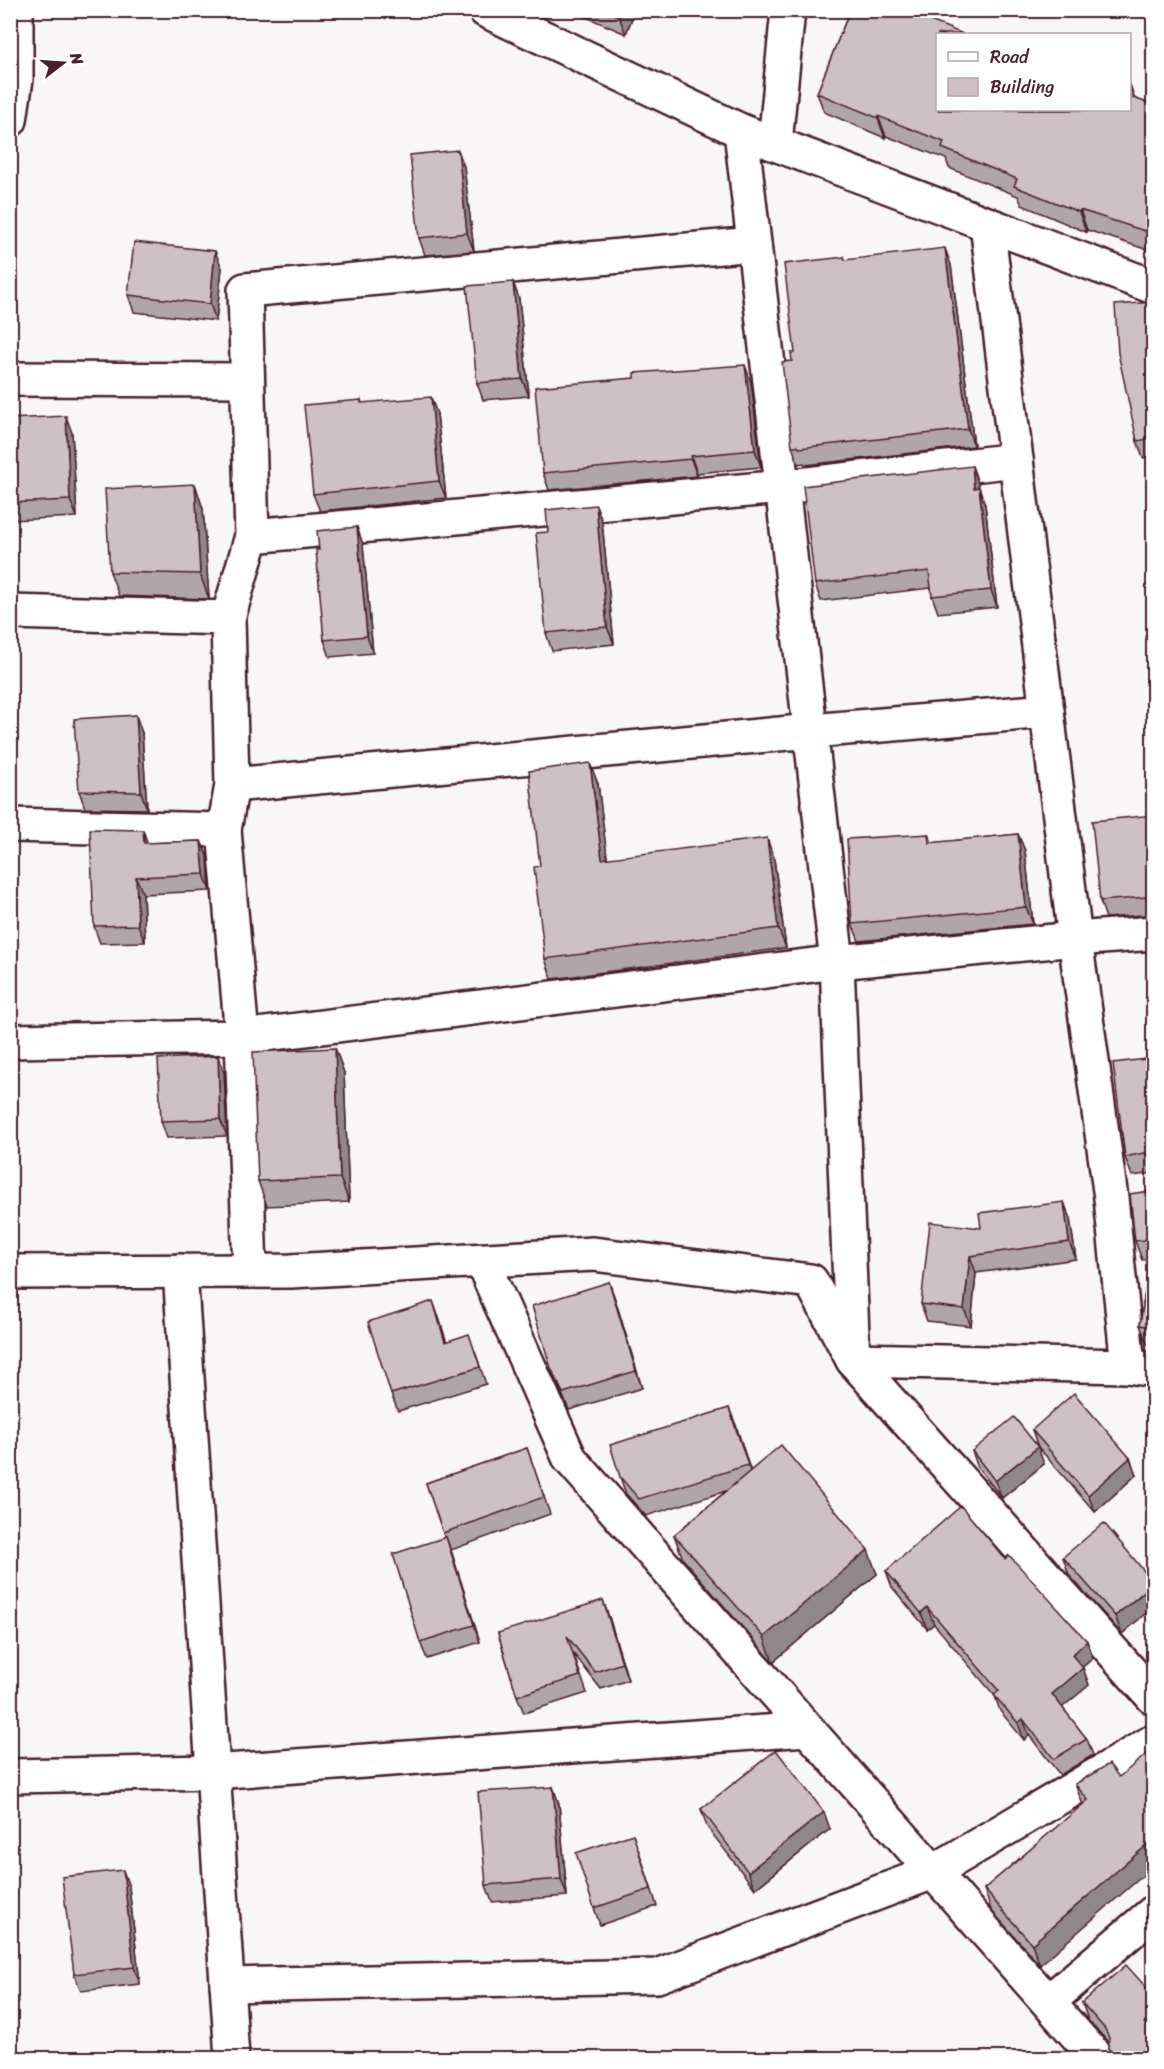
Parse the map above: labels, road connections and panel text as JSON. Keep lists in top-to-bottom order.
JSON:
{
  "legend": ["Road", "Building"],
  "north": "right"
}
